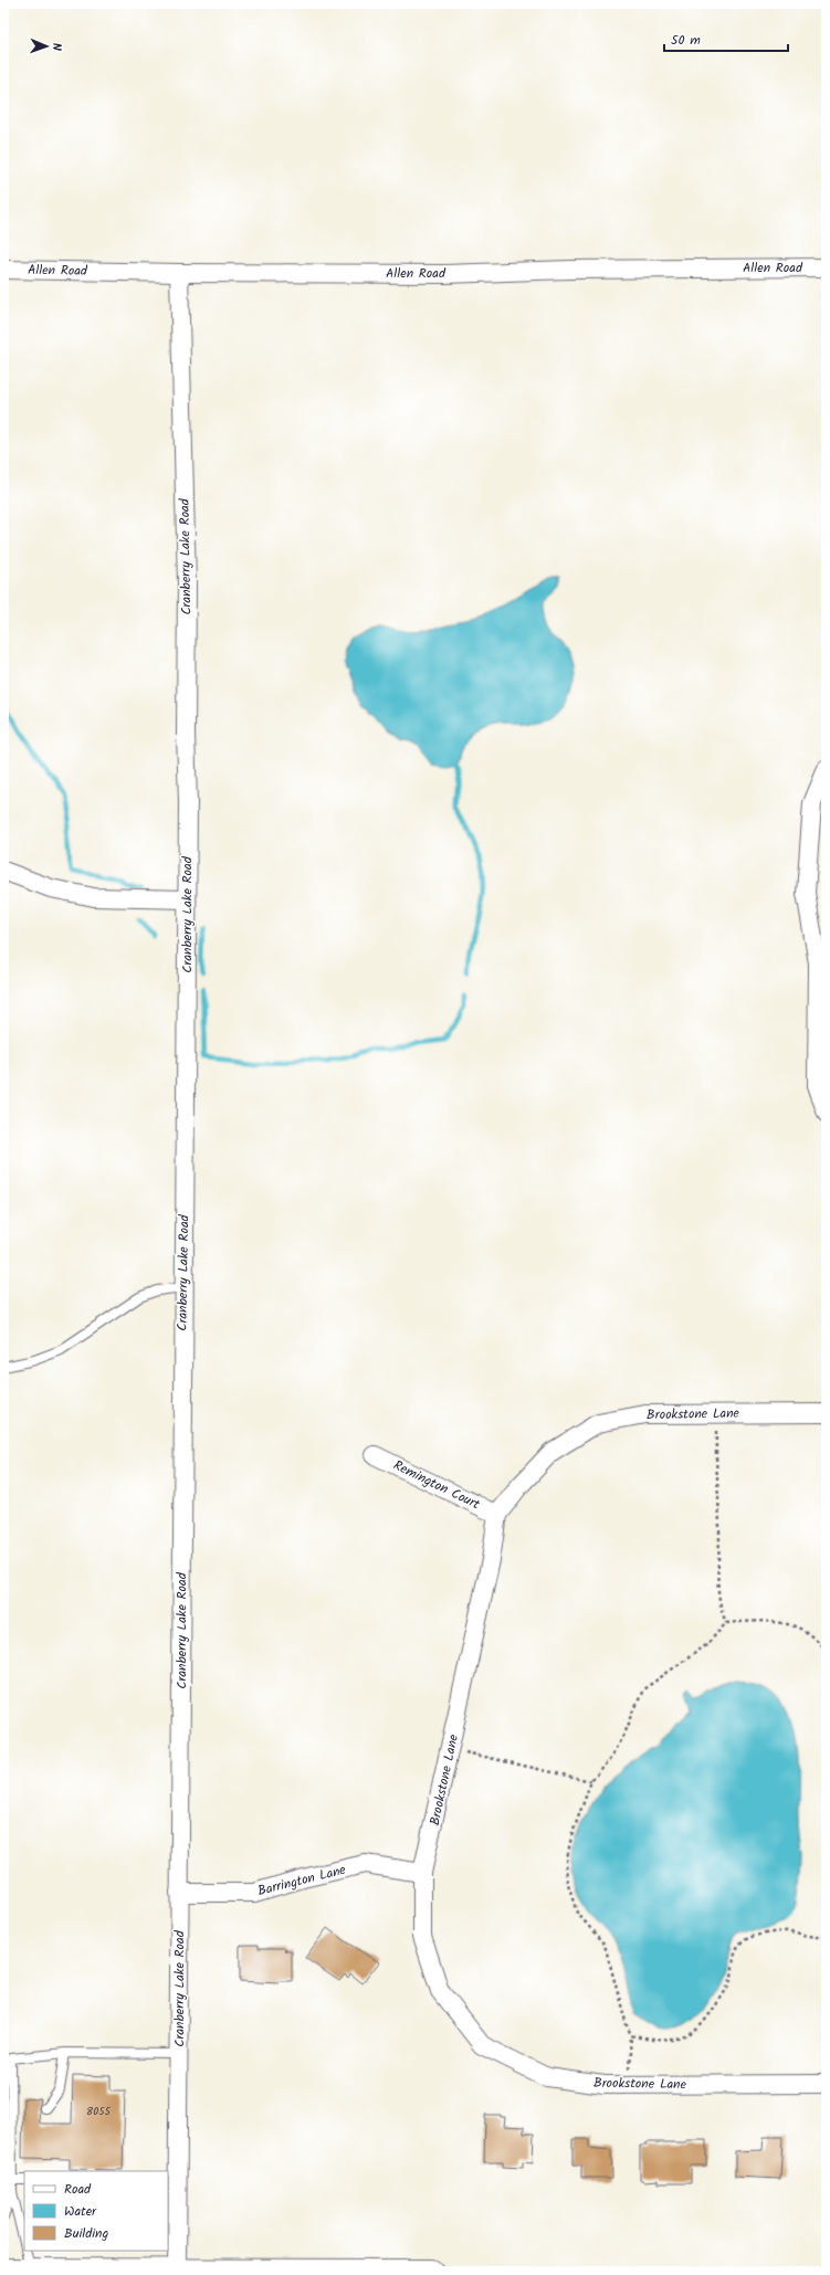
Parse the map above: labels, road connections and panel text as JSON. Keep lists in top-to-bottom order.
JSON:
{
  "streets": {
    "street": [
      "Allen Road",
      "Cranberry Lake Road",
      "Brookstone Lane",
      "Remington Court",
      "Barrington Lane"
    ]
  },
  "crossings": [
    ["Allen Road", "Cranberry Lake Road"],
    ["Cranberry Lake Road", "Barrington Lane"],
    ["Brookstone Lane", "Remington Court"],
    ["Brookstone Lane", "Barrington Lane"]
  ],
  "house_numbers": ["8055"],
  "legend": ["Road", "Water", "Building"],
  "scale_bar": "50 m",
  "north": "right"
}
